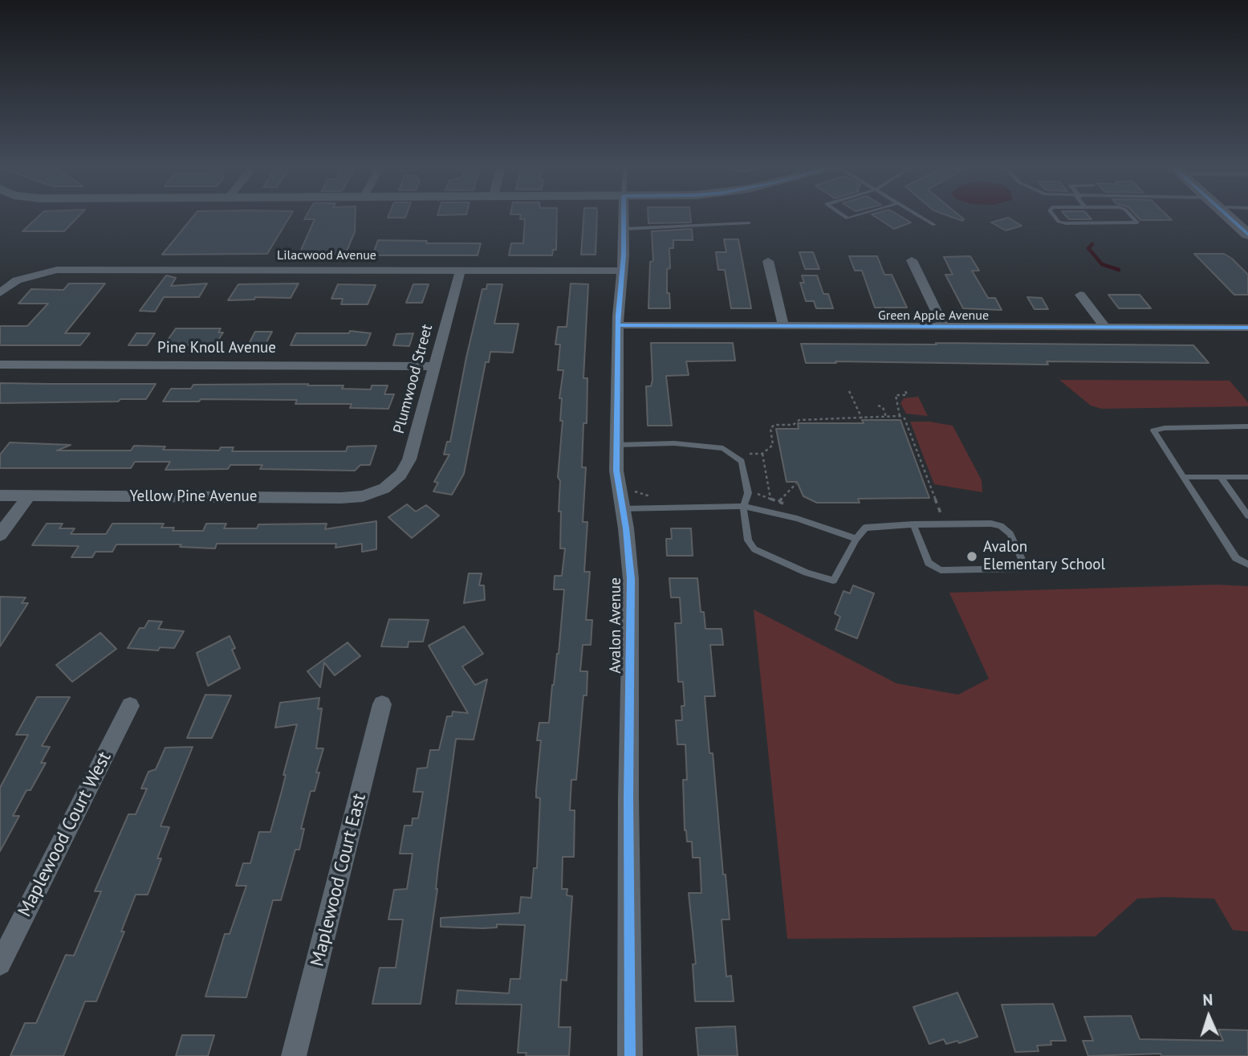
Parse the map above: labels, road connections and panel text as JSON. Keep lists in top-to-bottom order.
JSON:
{
  "streets": {
    "street": [
      "Lilacwood Avenue",
      "Green Apple Avenue",
      "Pine Knoll Avenue",
      "Plumwood Street",
      "Yellow Pine Avenue",
      "Avalon Avenue",
      "Maplewood Court West",
      "Maplewood Court East"
    ]
  },
  "crossings": [
    ["Lilacwood Avenue", "Plumwood Street"],
    ["Lilacwood Avenue", "Avalon Avenue"],
    ["Green Apple Avenue", "Avalon Avenue"],
    ["Pine Knoll Avenue", "Plumwood Street"],
    ["Plumwood Street", "Yellow Pine Avenue"]
  ],
  "places": ["Avalon Elementary School"],
  "north": "top"
}
